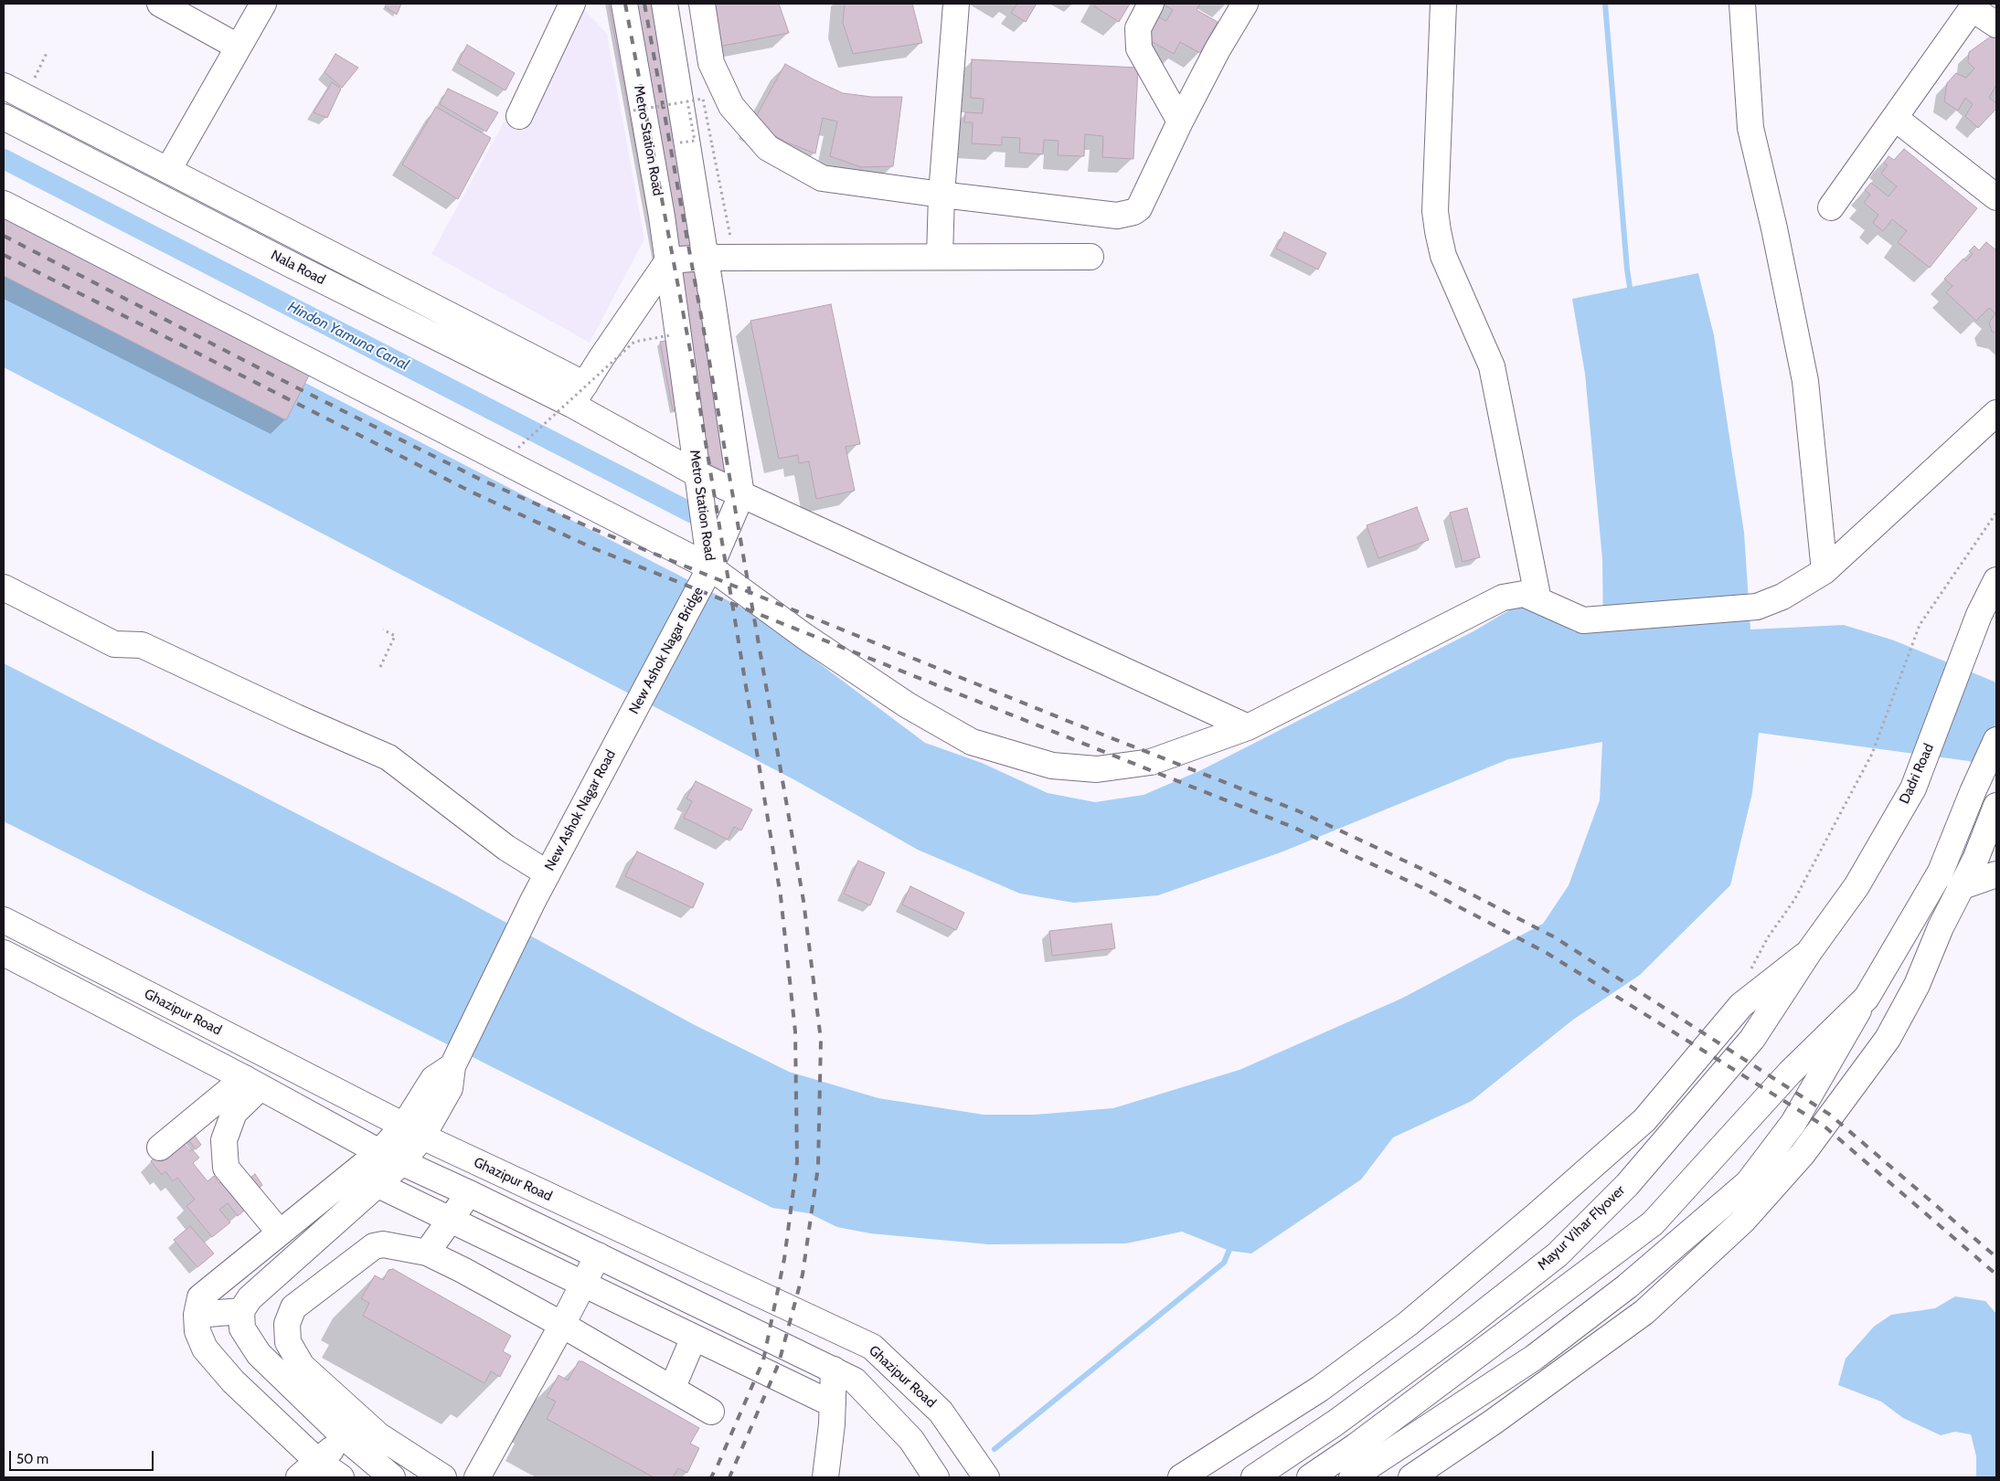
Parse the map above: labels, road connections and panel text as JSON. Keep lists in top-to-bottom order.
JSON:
{
  "streets": {
    "main road": [
      "Metro Station Road",
      "Nala Road",
      "New Ashok Nagar Bridge",
      "Dadri Road",
      "New Ashok Nagar Road",
      "Ghazipur Road",
      "Mayur Vihar Flyover"
    ]
  },
  "crossings": [
    ["Metro Station Road", "New Ashok Nagar Bridge"],
    ["New Ashok Nagar Bridge", "New Ashok Nagar Road"],
    ["Dadri Road", "Mayur Vihar Flyover"],
    ["New Ashok Nagar Road", "Ghazipur Road"]
  ],
  "water": ["Hindon Yamuna Canal"],
  "scale_bar": "50 m"
}
